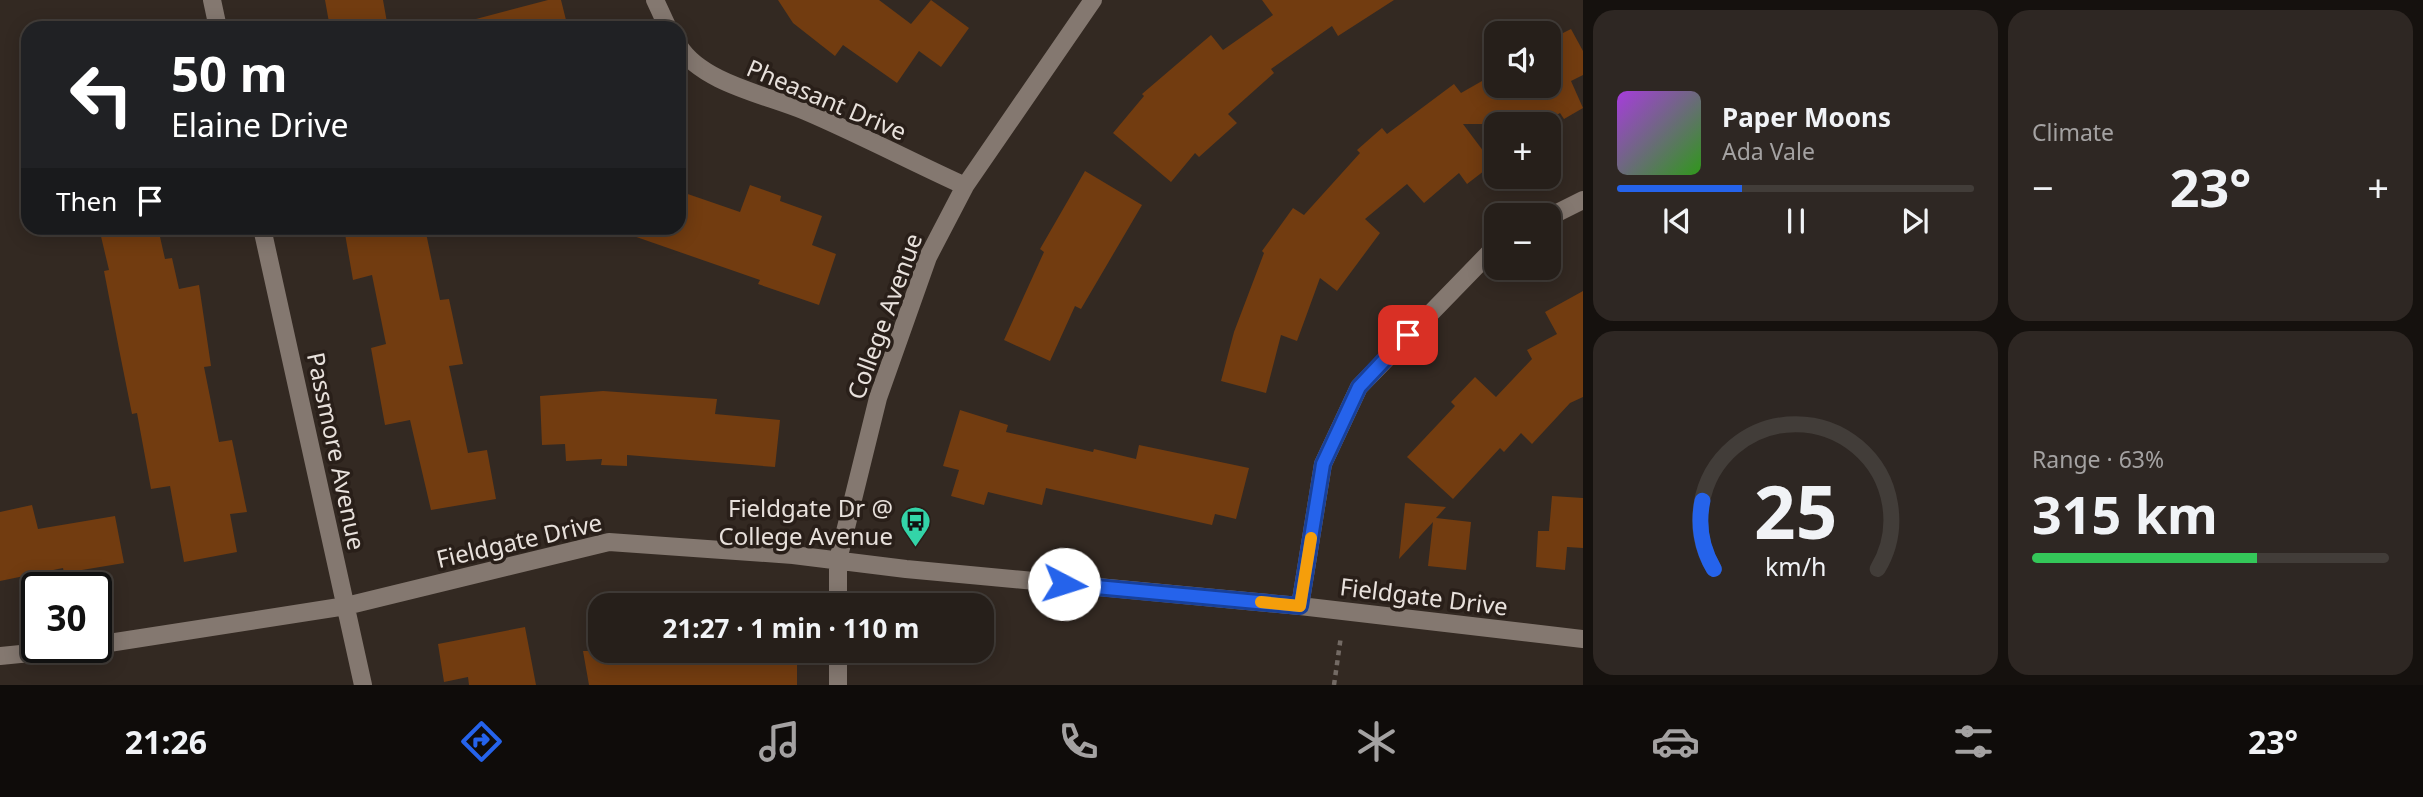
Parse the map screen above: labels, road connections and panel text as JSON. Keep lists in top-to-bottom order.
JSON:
{
  "streets": {
    "street": [
      "Pheasant Drive",
      "College Avenue",
      "Passmore Avenue",
      "Fieldgate Drive"
    ]
  },
  "crossings": [
    ["Pheasant Drive", "College Avenue"],
    ["College Avenue", "Fieldgate Drive"],
    ["Passmore Avenue", "Fieldgate Drive"]
  ],
  "places": {
    "bus stop": ["Fieldgate Dr @ College Avenue"]
  },
  "page": {
    "tile": [
      "Climate",
      ["Range · 63%", "315 km"]
    ],
    "map_buttons": ["+", "−"],
    "turn": ["50 m", "Elaine Drive"],
    "song": ["Paper Moons", "Ada Vale"],
    "heat": ["−", "23°", "+"],
    "then": "Then",
    "limit": "30",
    "trip": "21:27 · 1 min · 110 m",
    "tabs": ["21:26", "23°"],
    "gauge": ["25", "km/h"]
  }
}
